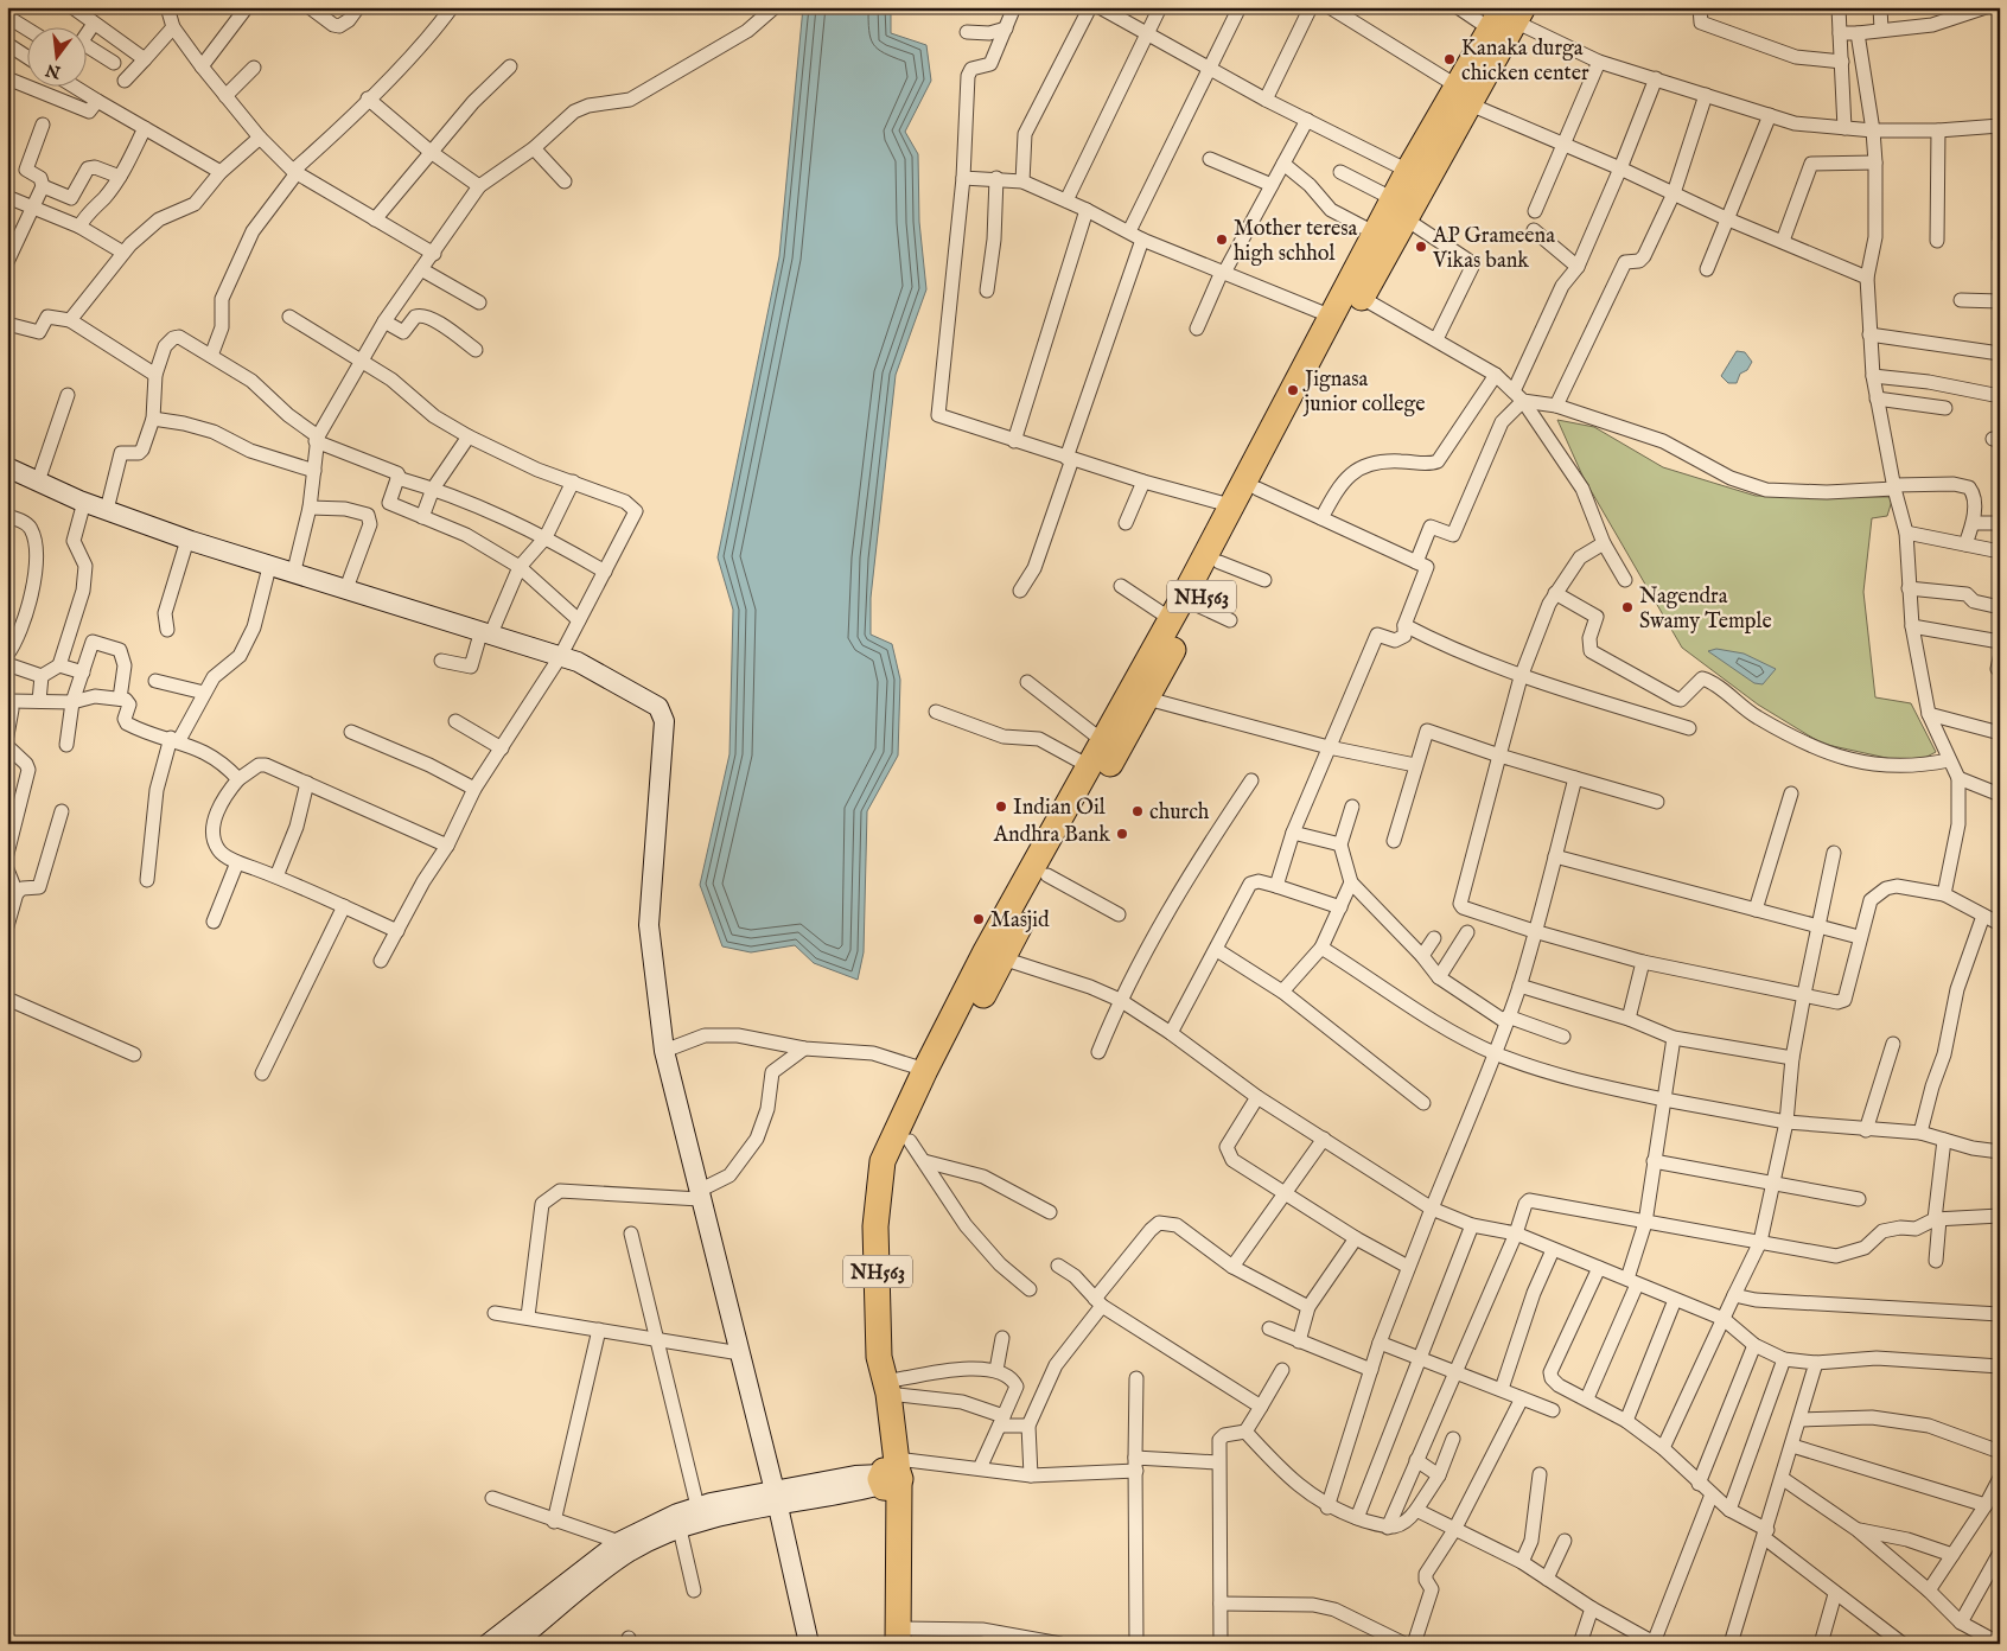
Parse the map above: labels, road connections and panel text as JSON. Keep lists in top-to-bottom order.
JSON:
{
  "streets": {
    "highway": ["NH563"]
  },
  "places": [
    "Kanaka durga chicken center",
    "Mother teresa high schhol",
    "AP Grameena Vikas bank",
    "Jignasa junior college",
    "Nagendra Swamy Temple",
    "Indian Oil",
    "church",
    "Andhra Bank",
    "Masjid"
  ],
  "north": "bottom"
}
